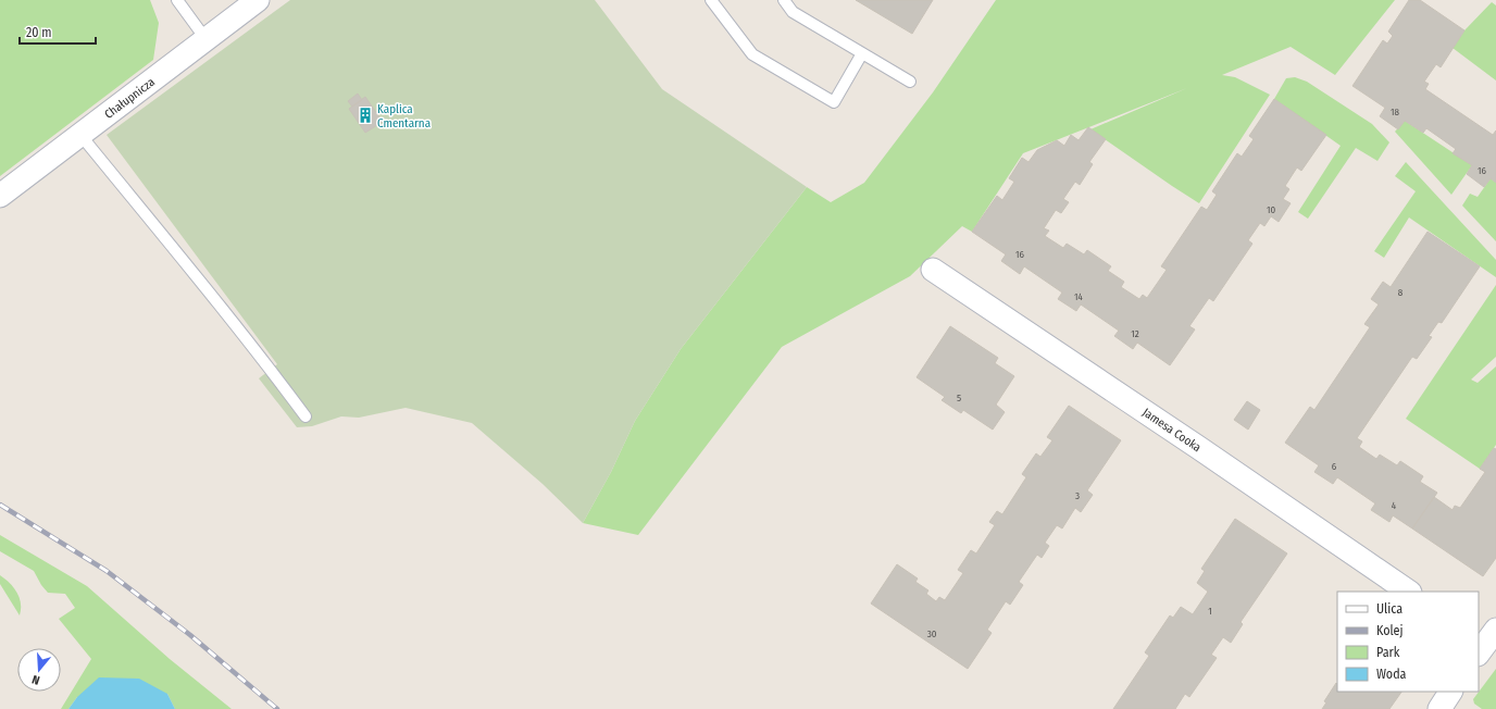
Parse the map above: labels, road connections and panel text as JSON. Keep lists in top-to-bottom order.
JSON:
{
  "streets": {
    "street": ["Chałupnicza", "Jamesa Cooka"]
  },
  "places": {
    "building": ["Kaplica Cmentarna"]
  },
  "house_numbers": [
    "18",
    "16",
    "10",
    "16",
    "8",
    "14",
    "12",
    "5",
    "6",
    "3",
    "4",
    "1",
    "30"
  ],
  "legend": [
    "Ulica",
    "Kolej",
    "Park",
    "Woda"
  ],
  "scale_bar": "20 m",
  "north": "bottom"
}
